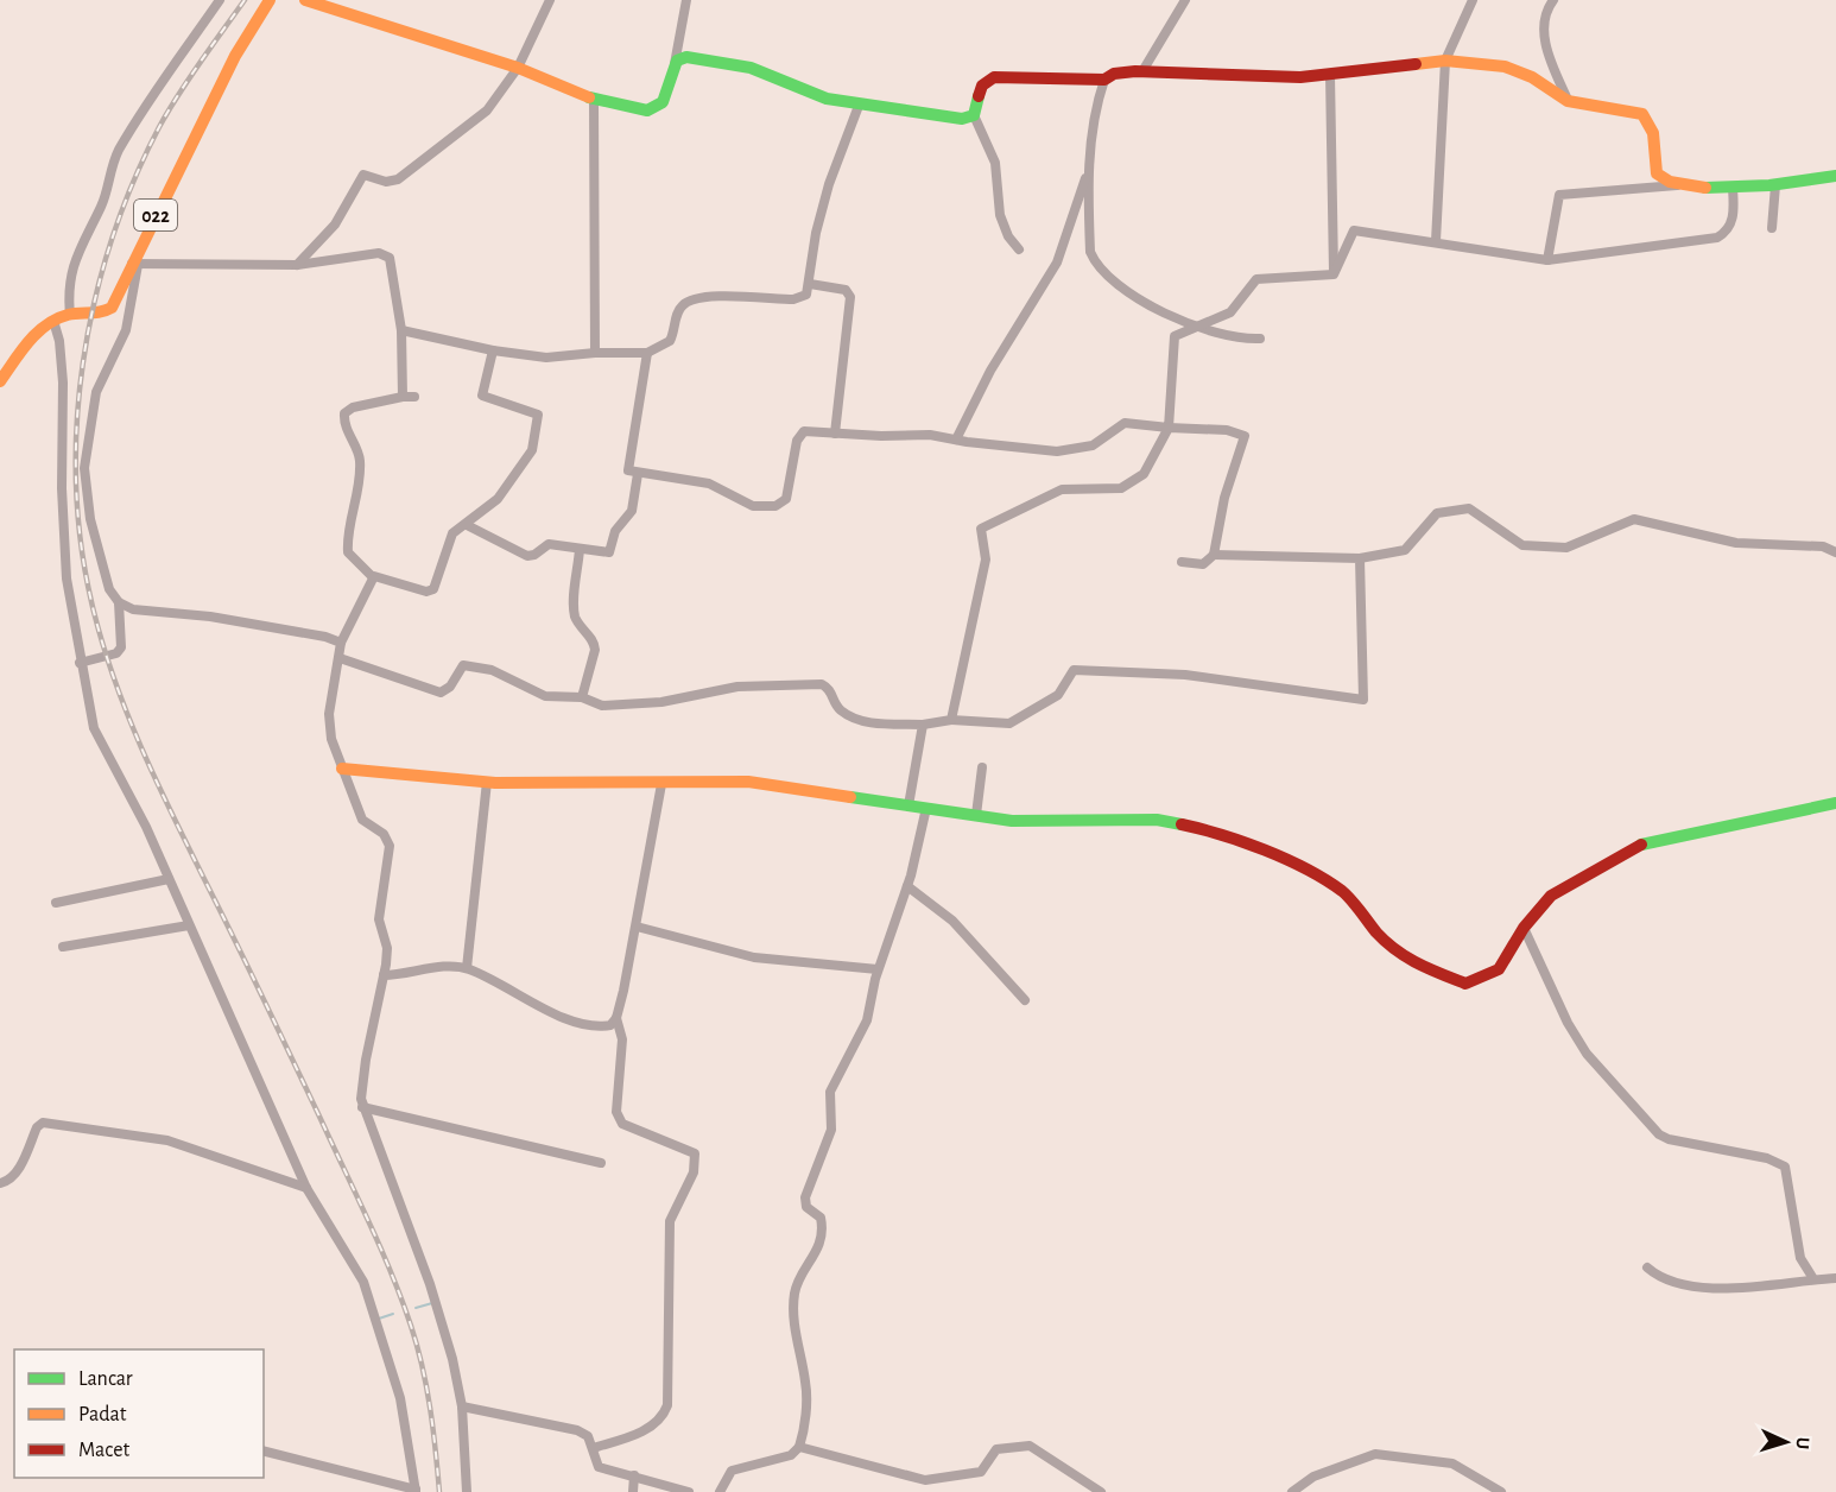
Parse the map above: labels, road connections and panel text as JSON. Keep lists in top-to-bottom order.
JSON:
{
  "streets": {
    "street": ["022"]
  },
  "legend": ["Lancar", "Padat", "Macet"],
  "north": "right"
}
